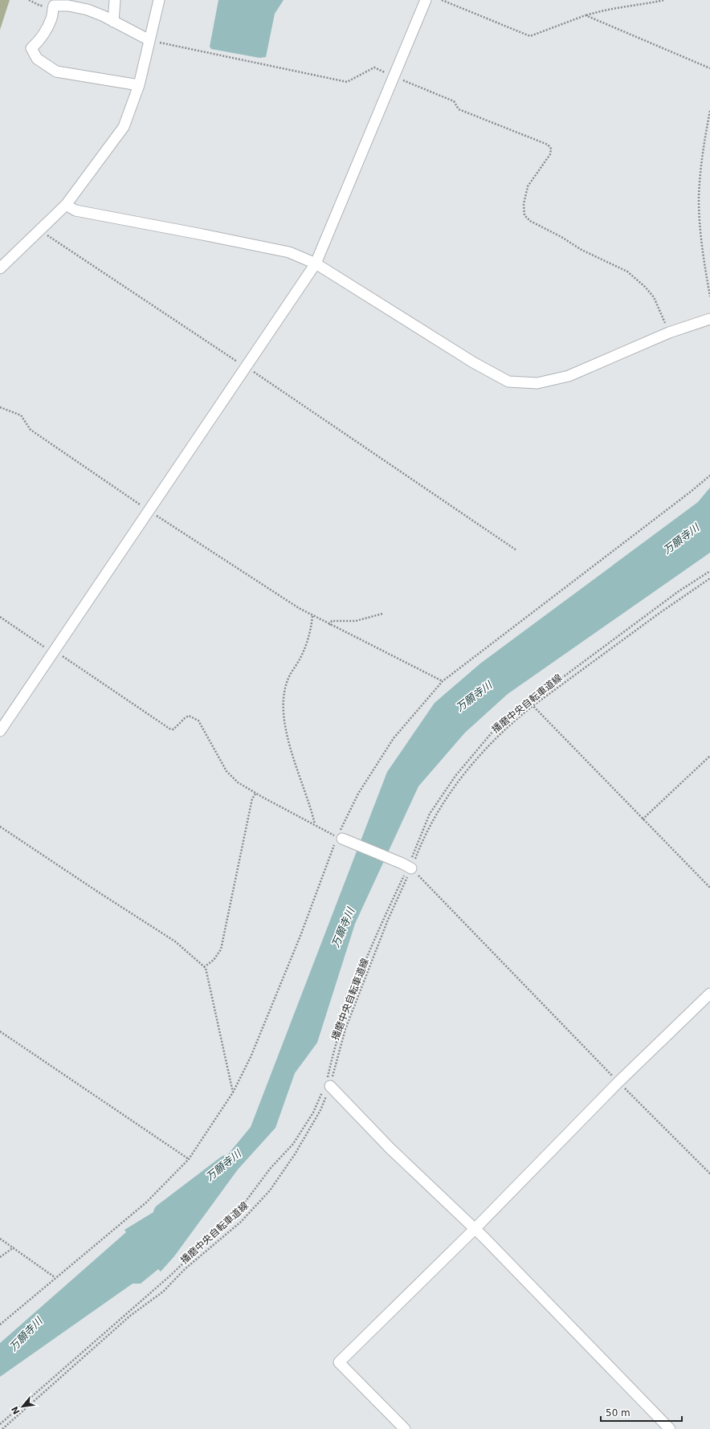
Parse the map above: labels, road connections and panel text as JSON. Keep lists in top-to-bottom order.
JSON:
{
  "streets": {
    "path": ["播磨中央自転車道線"]
  },
  "water": ["万願寺川"],
  "scale_bar": "50 m",
  "north": "bottom left"
}
